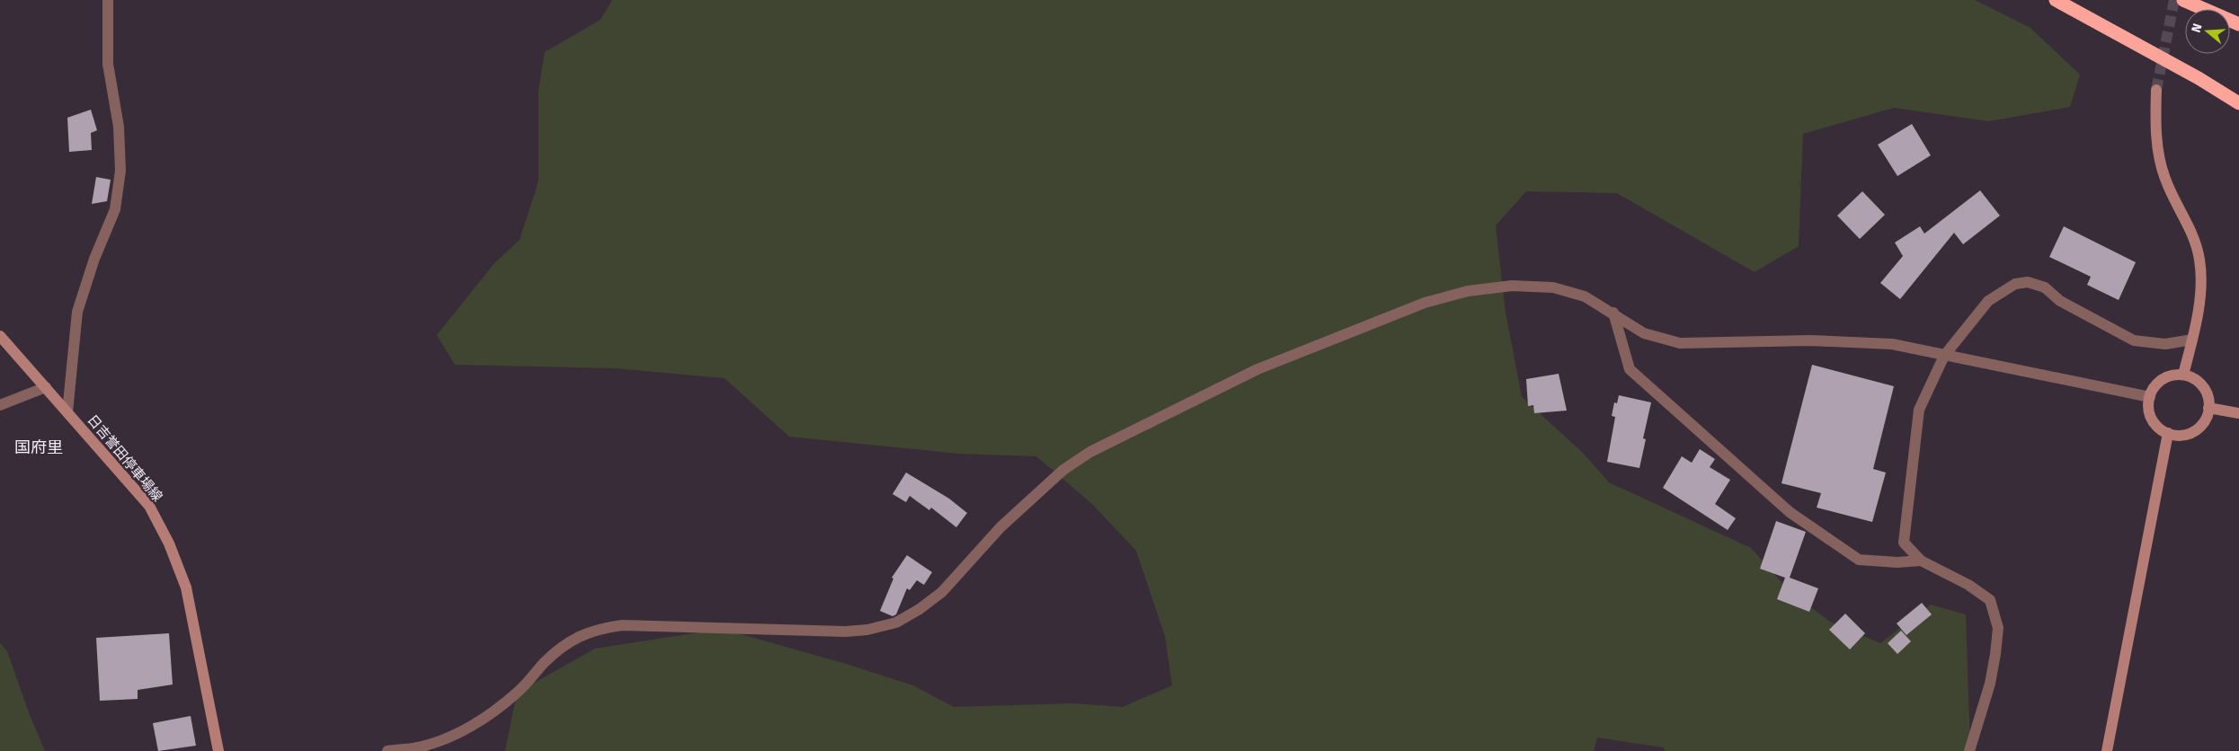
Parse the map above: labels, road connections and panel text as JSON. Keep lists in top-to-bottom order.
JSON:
{
  "streets": {
    "street": ["日吉誉田停車場線"]
  },
  "districts": ["国府里"],
  "north": "left"
}
